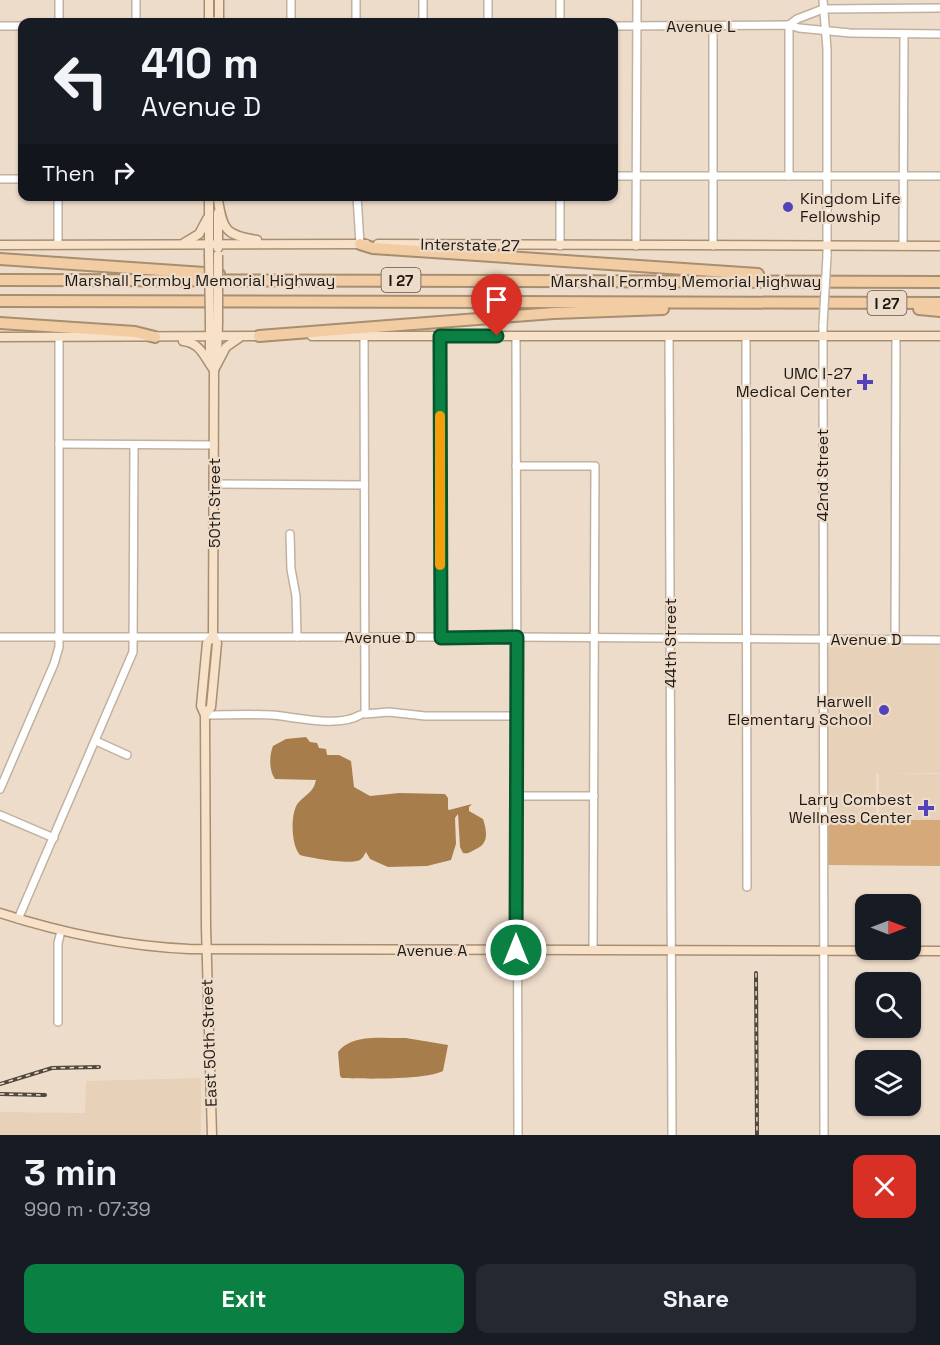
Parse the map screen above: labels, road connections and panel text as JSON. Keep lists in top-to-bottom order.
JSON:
{
  "streets": {
    "highway": ["Marshall Formby Memorial Highway", "I 27"],
    "main road": [
      "Interstate 27",
      "50th Street",
      "Avenue A",
      "East 50th Street"
    ],
    "street": [
      "Avenue L",
      "42nd Street",
      "Avenue D",
      "44th Street"
    ]
  },
  "crossings": [
    ["Avenue L", "42nd Street"],
    ["Interstate 27", "42nd Street"],
    ["Interstate 27", "50th Street"],
    ["42nd Street", "Avenue D"],
    ["42nd Street", "Avenue A"],
    ["50th Street", "Avenue D"],
    ["50th Street", "Avenue A"],
    ["50th Street", "East 50th Street"],
    ["Avenue D", "44th Street"],
    ["44th Street", "Avenue A"],
    ["Avenue A", "East 50th Street"]
  ],
  "places": {
    "other": ["Kingdom Life Fellowship", "Harwell Elementary School"],
    "health": ["UMC I-27 Medical Center", "Larry Combest Wellness Center"]
  },
  "north": "right",
  "page": {
    "turn": ["410 m", "Avenue D"],
    "then": "Then",
    "heading": ["3 min", "990 m · 07:39"],
    "buttons": ["Exit", "Share"]
  }
}
